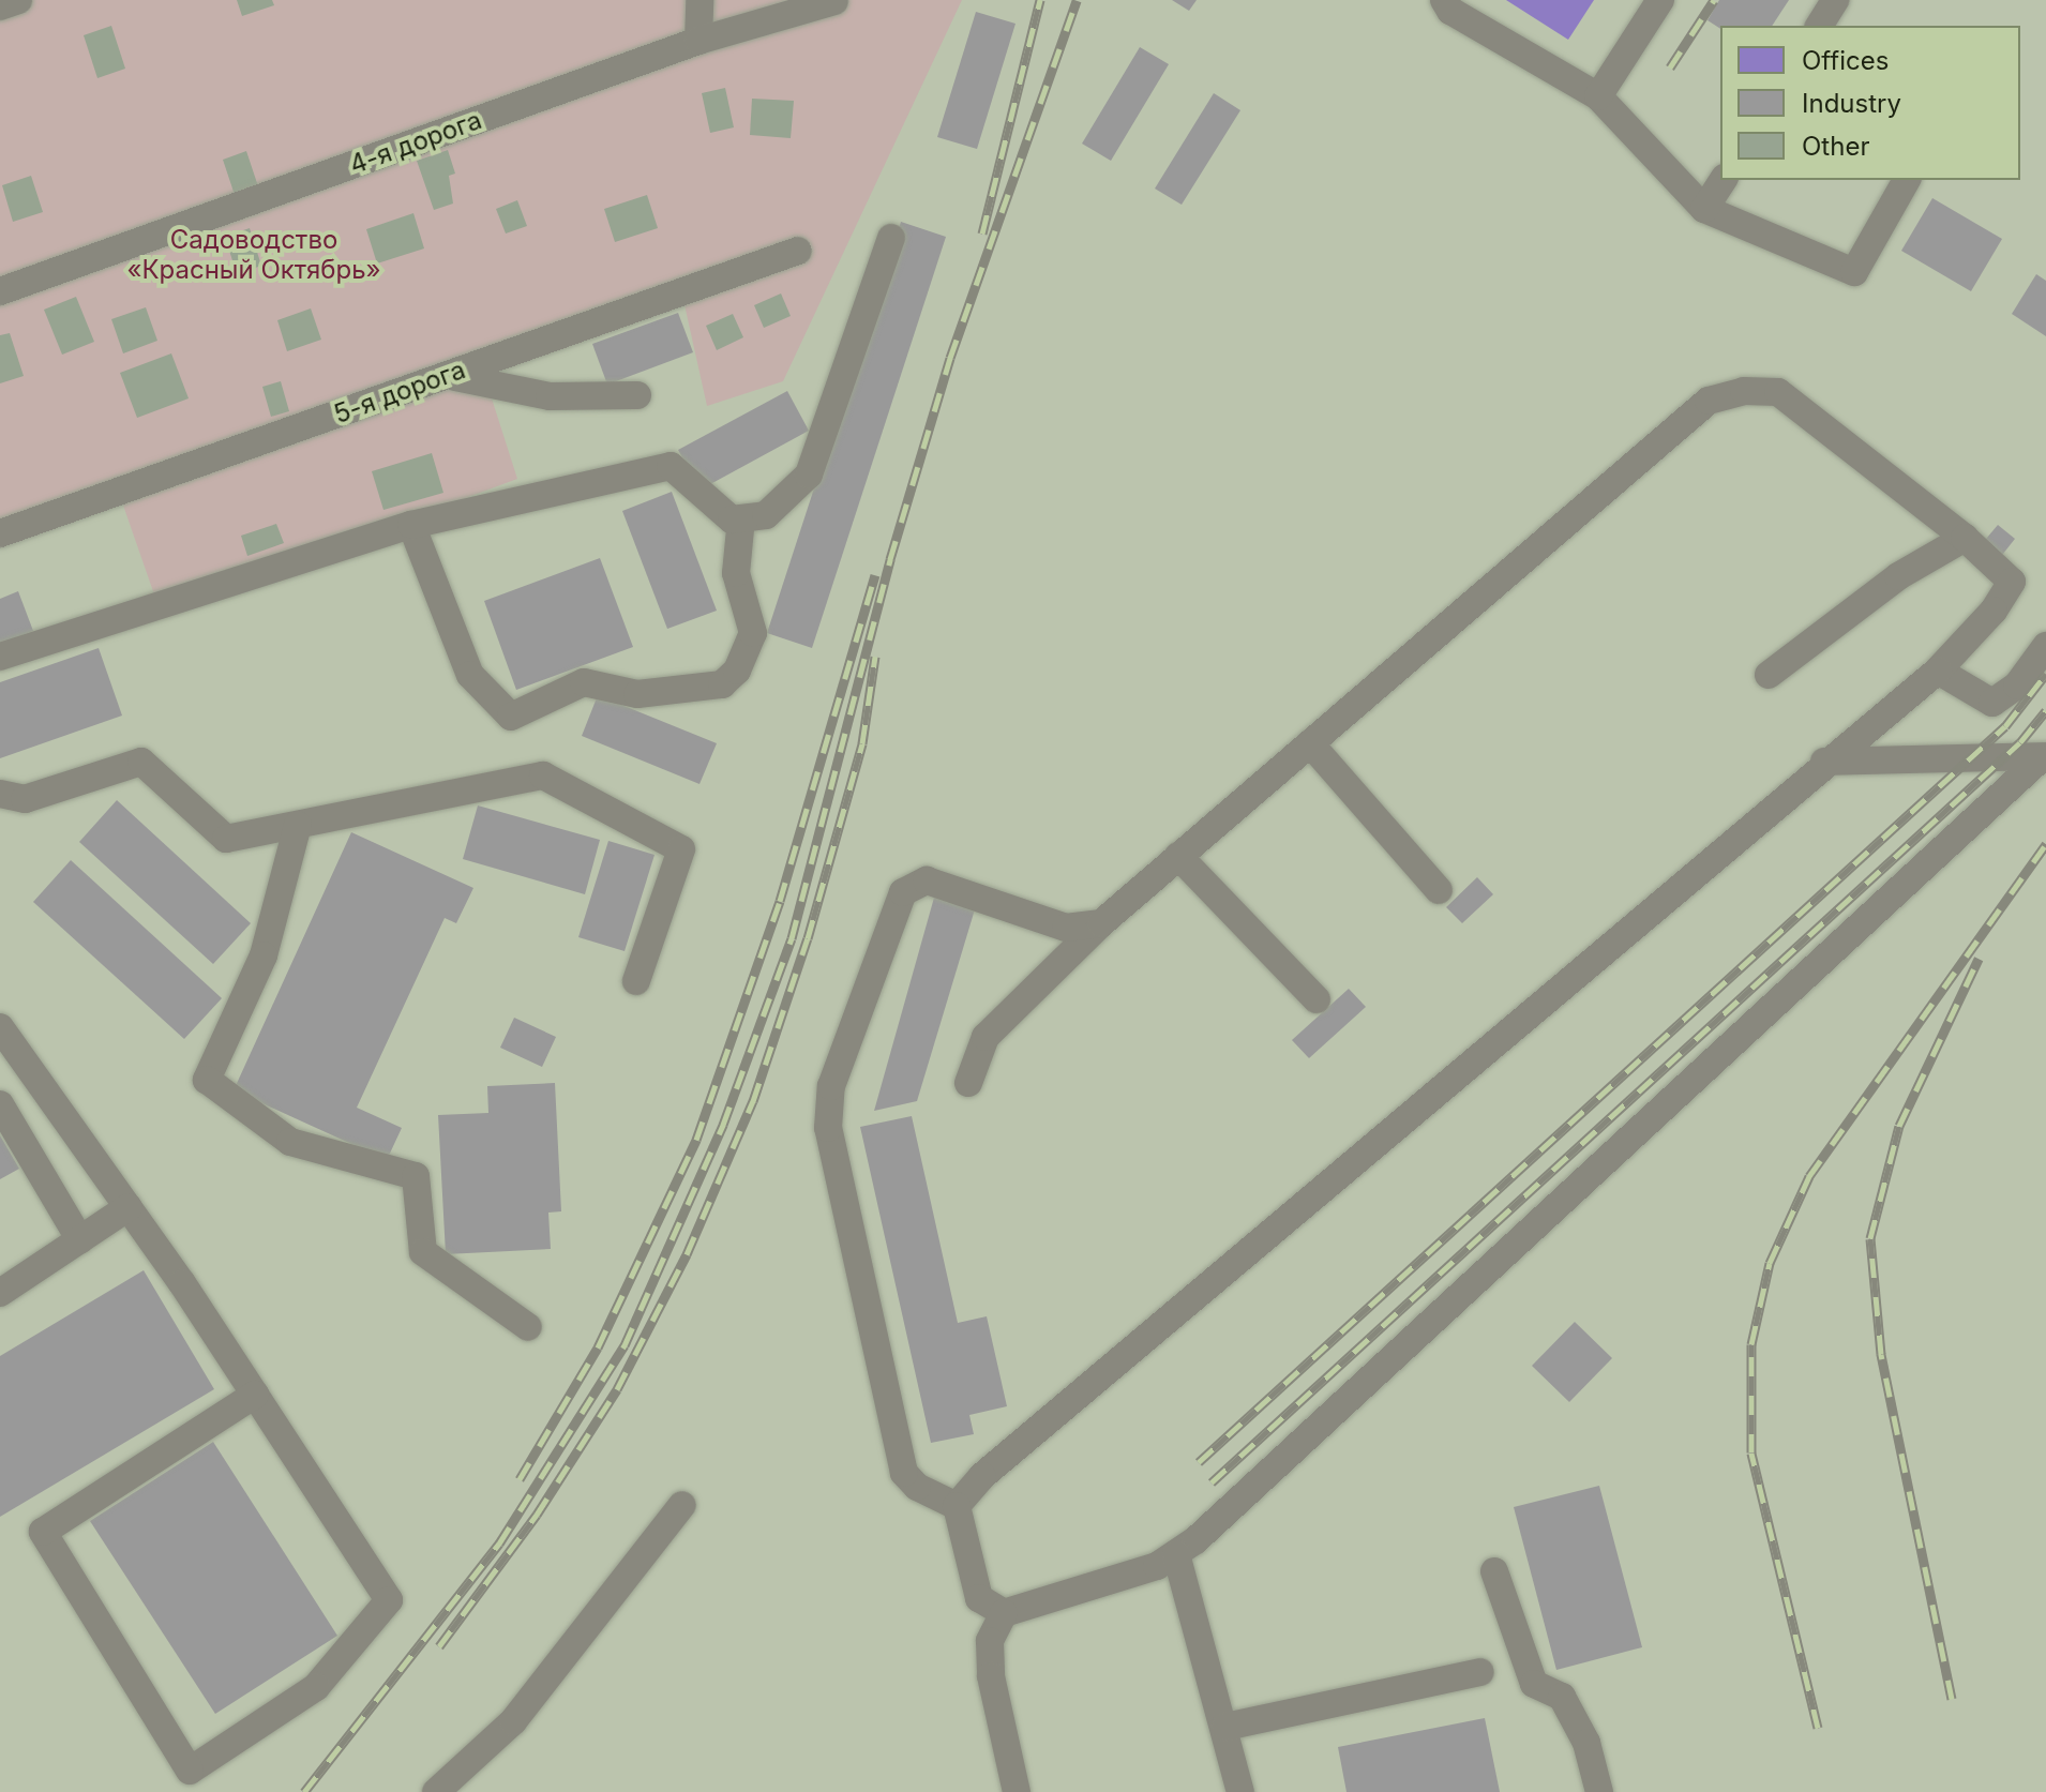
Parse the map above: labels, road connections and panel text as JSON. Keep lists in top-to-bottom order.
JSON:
{
  "streets": {
    "lane": ["4-я дорога", "5-я дорога"]
  },
  "parks": ["Садоводство «Красный Октябрь»"],
  "legend": ["Offices", "Industry", "Other"]
}
